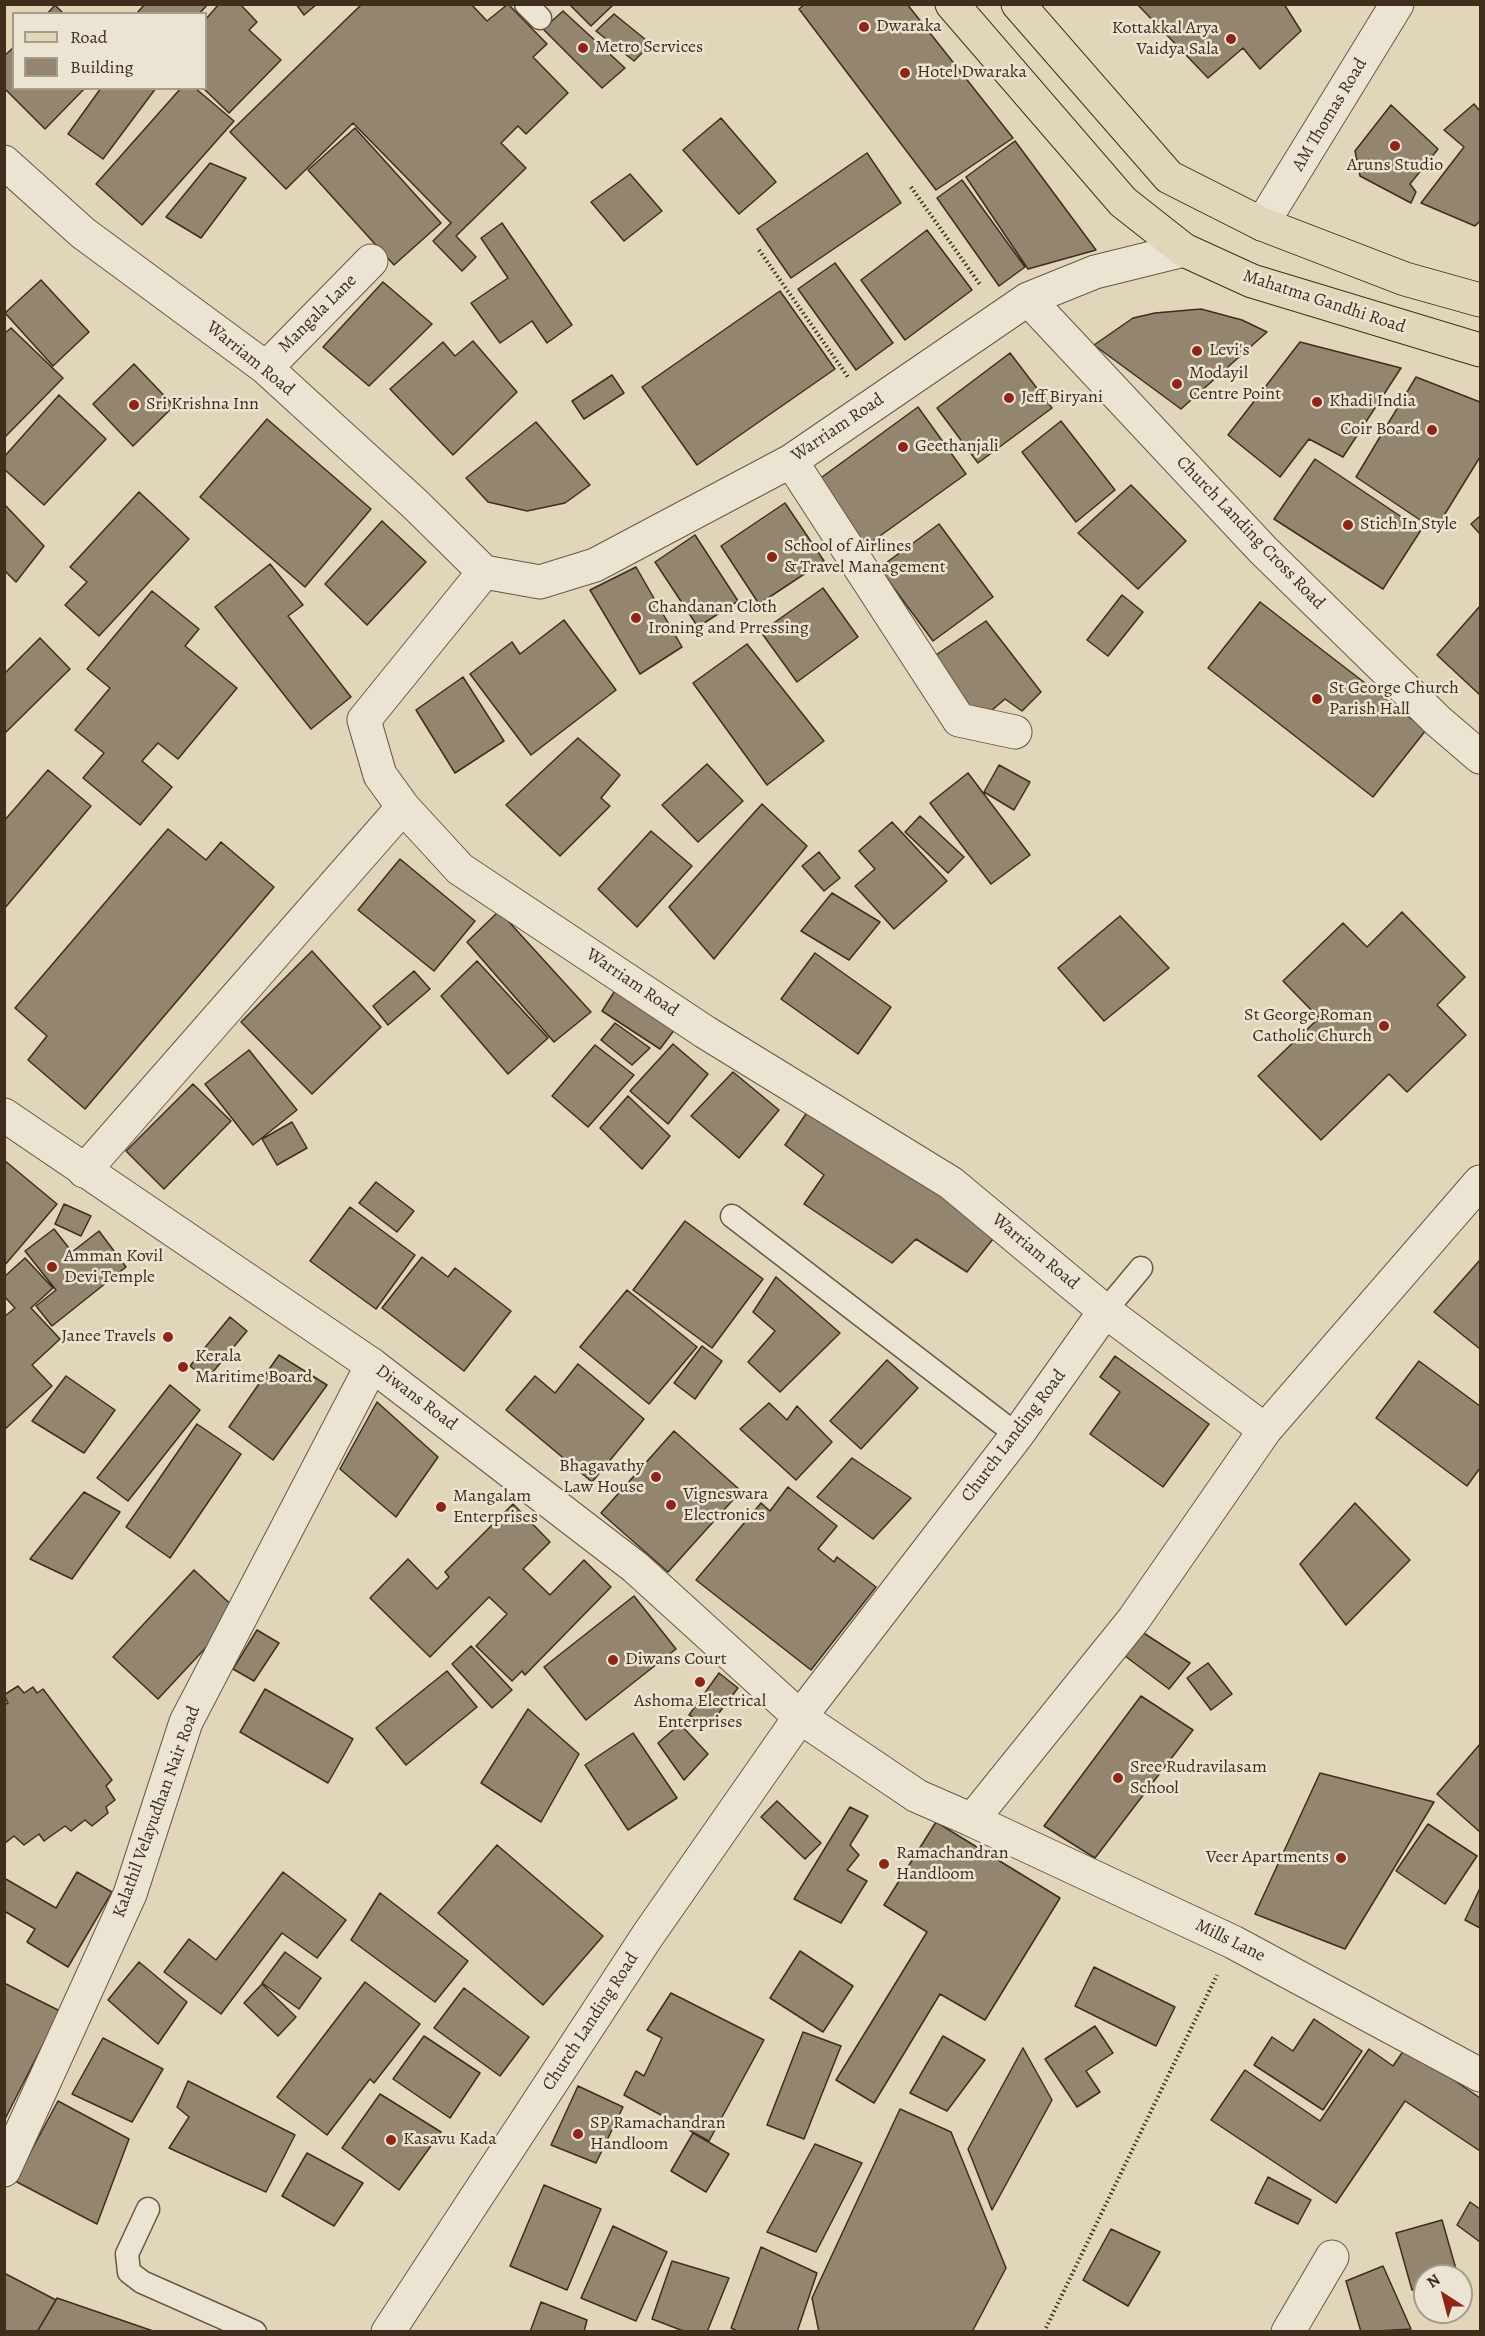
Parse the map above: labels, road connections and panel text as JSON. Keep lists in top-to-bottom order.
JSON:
{
  "streets": {
    "main road": ["Mahatma Gandhi Road"],
    "street": [
      "AM Thomas Road",
      "Mangala Lane",
      "Warriam Road",
      "Church Landing Cross Road",
      "Diwans Road",
      "Church Landing Road",
      "Kalathil Velayudhan Nair Road",
      "Mills Lane"
    ]
  },
  "crossings": [
    ["Mahatma Gandhi Road", "Warriam Road"],
    ["Mangala Lane", "Warriam Road"],
    ["Warriam Road", "Church Landing Cross Road"],
    ["Warriam Road", "Church Landing Road"],
    ["Diwans Road", "Church Landing Road"],
    ["Diwans Road", "Kalathil Velayudhan Nair Road"]
  ],
  "places": [
    "Dwaraka",
    "Kottakkal Arya Vaidya Sala",
    "Metro Services",
    "Hotel Dwaraka",
    "Aruns Studio",
    "Levi's",
    "Modayil Centre Point",
    "Jeff Biryani",
    "Khadi India",
    "Sri Krishna Inn",
    "Coir Board",
    "Geethanjali",
    "Stich In Style",
    "School of Airlines & Travel Management",
    "Chandanan Cloth Ironing and Prressing",
    "St George Church Parish Hall",
    "St George Roman Catholic Church",
    "Amman Kovil Devi Temple",
    "Janee Travels",
    "Kerala Maritime Board",
    "Bhagavathy Law House",
    "Vigneswara Electronics",
    "Mangalam Enterprises",
    "Diwans Court",
    "Ashoma Electrical Enterprises",
    "Sree Rudravilasam School",
    "Veer Apartments",
    "Ramachandran Handloom",
    "SP Ramachandran Handloom",
    "Kasavu Kada"
  ],
  "legend": ["Road", "Building"],
  "north": "top left"
}
